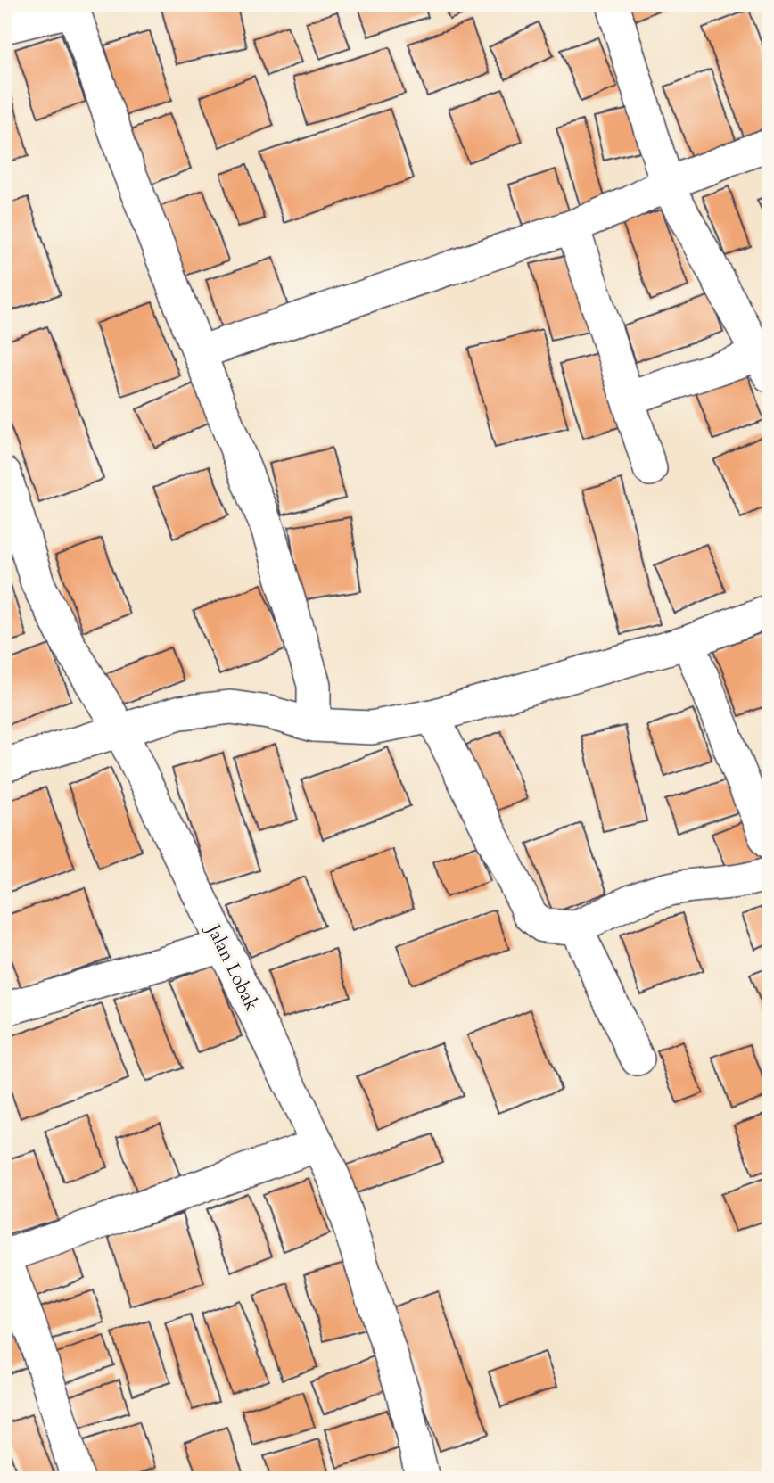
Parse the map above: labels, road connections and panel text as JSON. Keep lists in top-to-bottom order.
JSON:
{
  "streets": {
    "street": ["Jalan Lobak"]
  }
}
